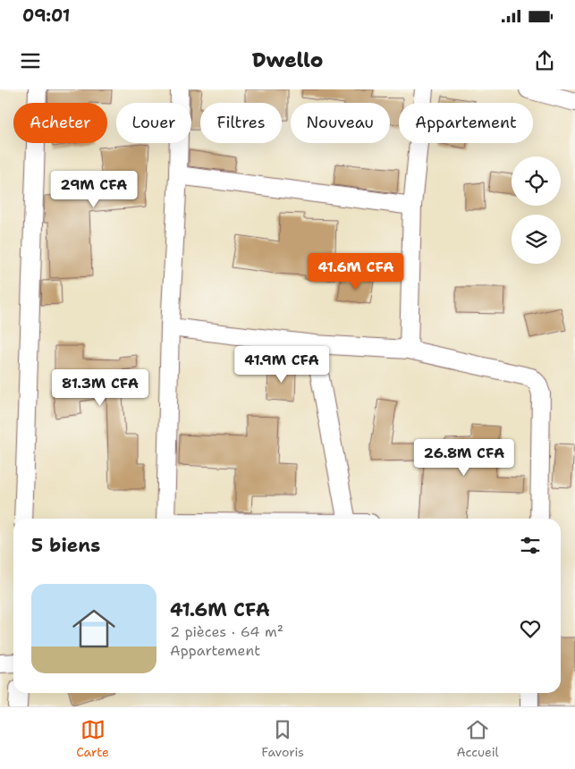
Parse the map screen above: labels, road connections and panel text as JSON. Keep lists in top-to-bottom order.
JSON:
{
  "page": {
    "status": "09:01",
    "header": "Dwello",
    "chip": [
      "Acheter",
      "Louer",
      "Filtres",
      "Nouveau",
      "Appartement"
    ],
    "price": [
      "29M CFA",
      "41.6M CFA",
      "41.9M CFA",
      "81.3M CFA",
      "26.8M CFA"
    ],
    "heading": "5 biens",
    "list": [
      {
        "name": "41.6M CFA",
        "note": "2 pièces · 64 m² · Appartement"
      }
    ],
    "tabs": ["Carte", "Favoris", "Accueil"]
  }
}
